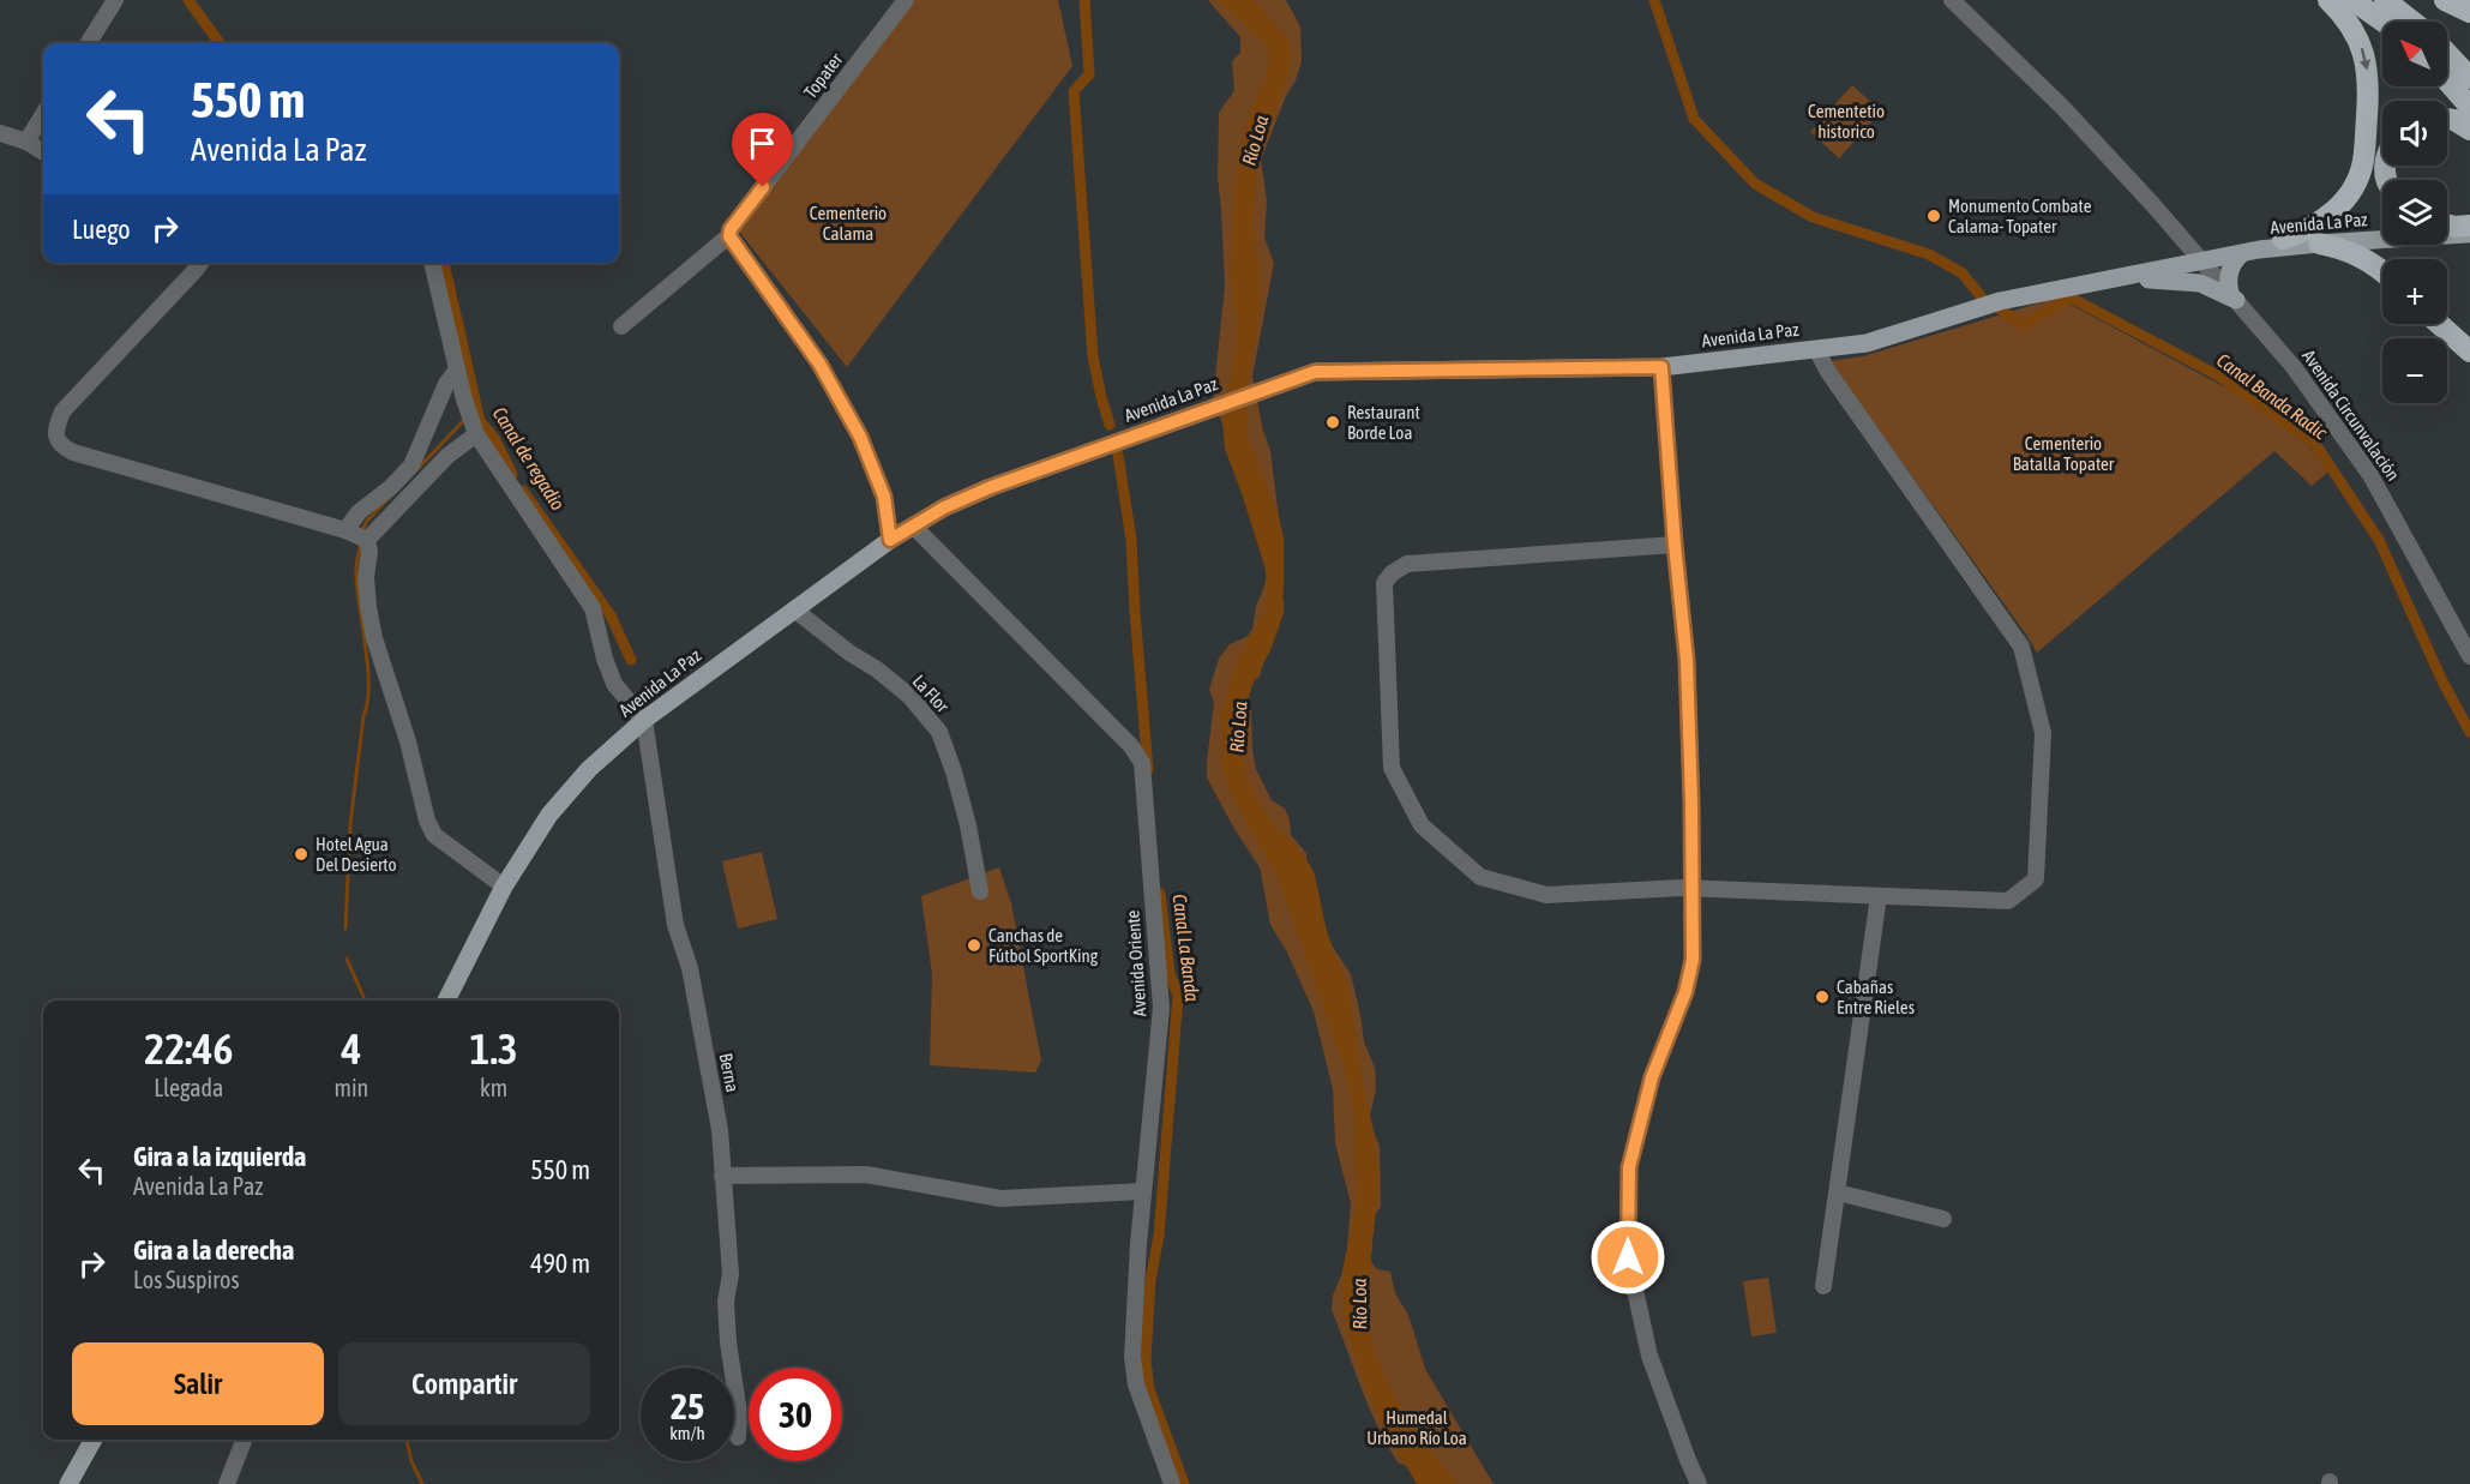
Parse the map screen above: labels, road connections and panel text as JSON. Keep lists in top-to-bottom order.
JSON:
{
  "streets": {
    "main road": ["Avenida La Paz"],
    "street": [
      "Topater",
      "Avenida Circunvalación",
      "La Flor",
      "Avenida Oriente",
      "Berna"
    ]
  },
  "crossings": [
    ["Avenida La Paz", "Avenida Circunvalación"],
    ["Avenida La Paz", "La Flor"],
    ["Avenida La Paz", "Avenida Oriente"],
    ["Avenida La Paz", "Berna"]
  ],
  "water": [
    "Río Loa",
    "Canal Banda Radic",
    "Canal de regadio",
    "Canal La Banda"
  ],
  "parks": [
    "Cementetio historico",
    "Cementerio Calama",
    "Cementerio Batalla Topater",
    "Humedal Urbano Río Loa"
  ],
  "places": [
    "Monumento Combate Calama- Topater",
    "Restaurant Borde Loa",
    "Hotel Agua Del Desierto",
    "Canchas de Fútbol SportKing",
    "Cabañas Entre Rieles"
  ],
  "north": "top left",
  "page": {
    "map_buttons": ["+", "−"],
    "turn": ["550 m", "Avenida La Paz"],
    "then": "Luego",
    "eta": [
      "22:46",
      "Llegada",
      "4",
      "min",
      "1.3",
      "km"
    ],
    "list": [
      {
        "name": "Gira a la izquierda",
        "note": "Avenida La Paz",
        "value": "550 m"
      },
      {
        "name": "Gira a la derecha",
        "note": "Los Suspiros",
        "value": "490 m"
      }
    ],
    "buttons": ["Salir", "Compartir"],
    "speed": "25 km/h",
    "limit": "30"
  }
}
